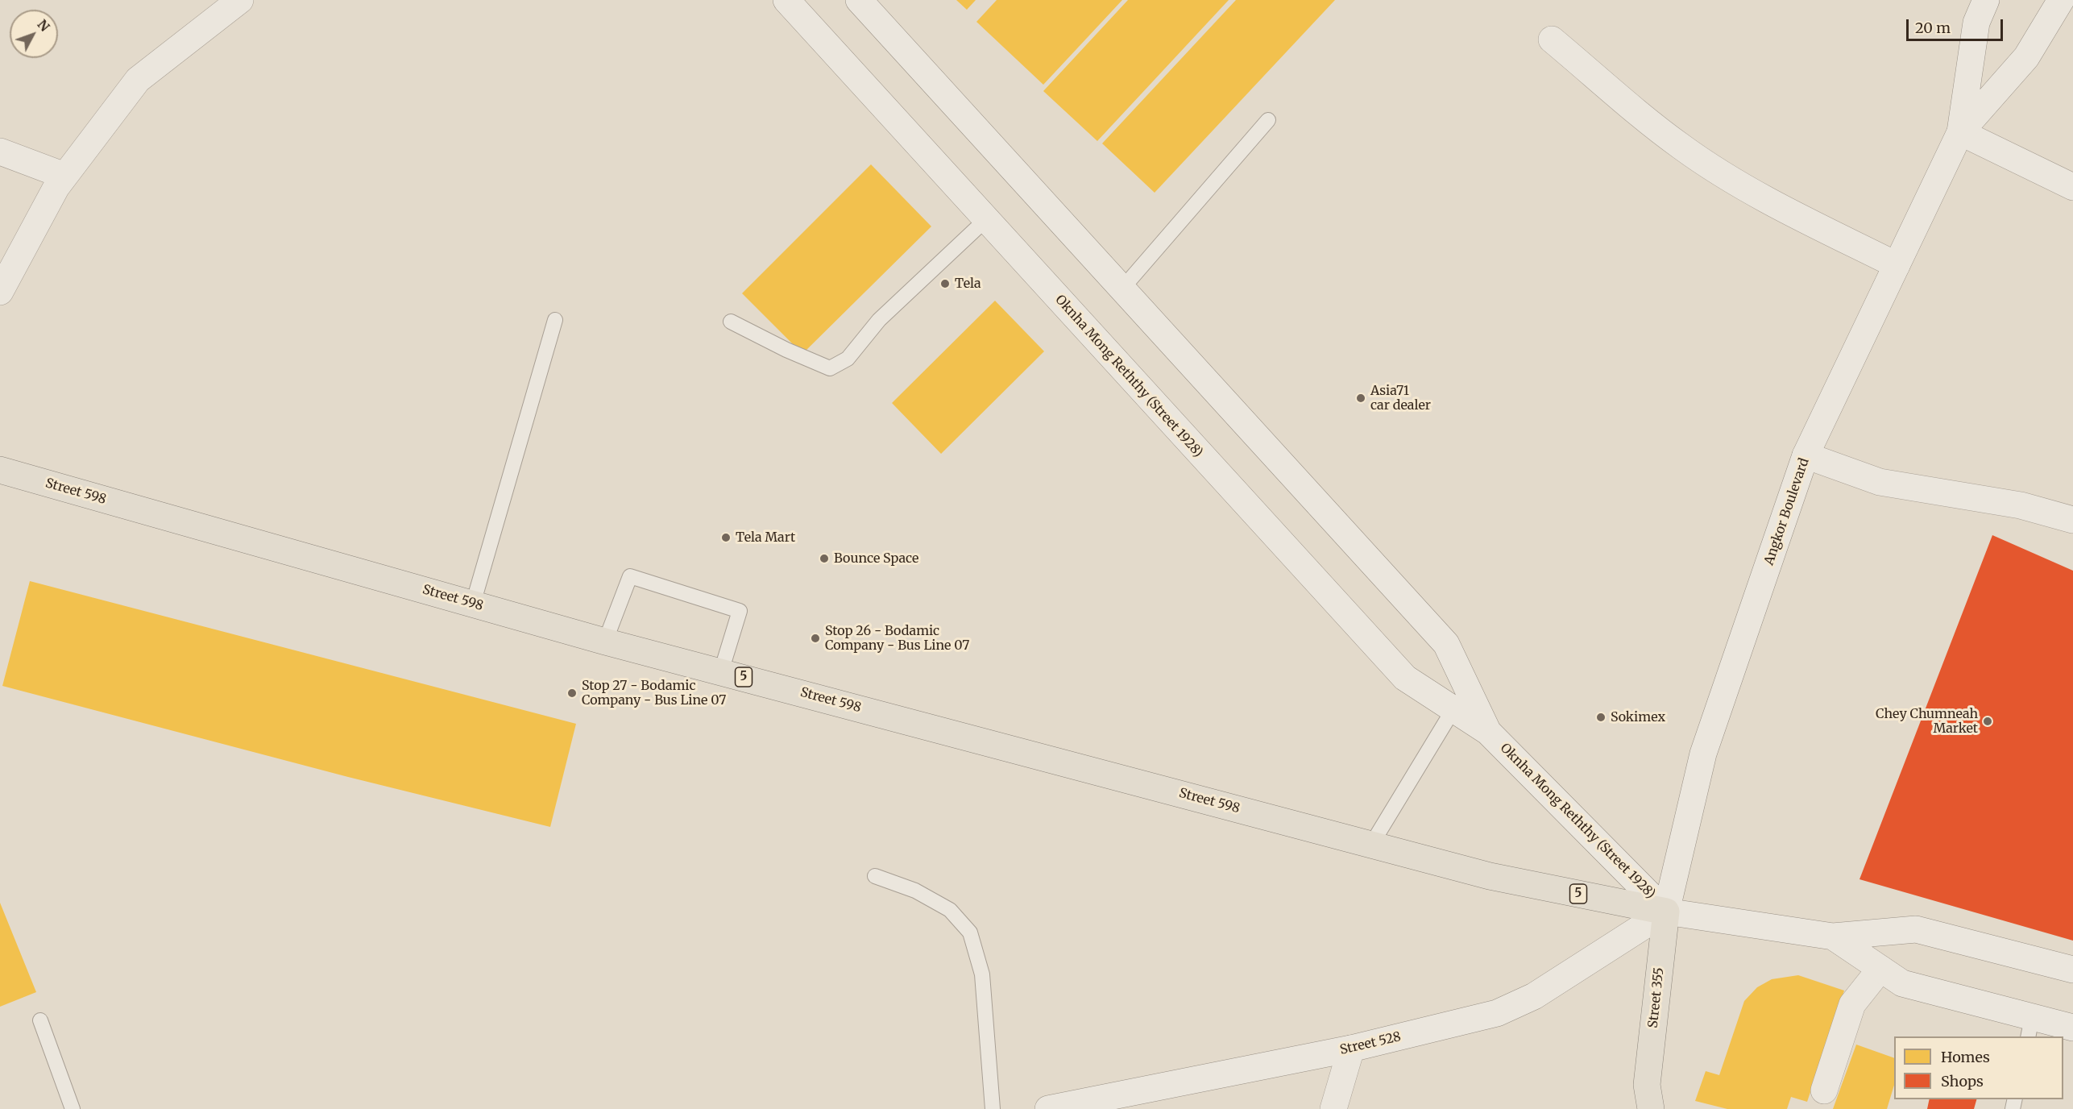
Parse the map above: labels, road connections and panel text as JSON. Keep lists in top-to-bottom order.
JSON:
{
  "streets": {
    "main road": [
      "Oknha Mong Reththy (Street 1928)",
      "Street 598",
      "Angkor Boulevard",
      "5",
      "Street 355",
      "Street 528"
    ]
  },
  "crossings": [
    ["Oknha Mong Reththy (Street 1928)", "Street 598"],
    ["Oknha Mong Reththy (Street 1928)", "Angkor Boulevard"],
    ["Oknha Mong Reththy (Street 1928)", "Street 355"],
    ["Oknha Mong Reththy (Street 1928)", "Street 528"],
    ["Street 598", "Angkor Boulevard"],
    ["Street 598", "Street 355"],
    ["Street 598", "Street 528"],
    ["Angkor Boulevard", "Street 355"],
    ["Angkor Boulevard", "Street 528"],
    ["Street 355", "Street 528"]
  ],
  "places": [
    "Tela",
    "Asia71 car dealer",
    "Tela Mart",
    "Bounce Space",
    "Stop 26 - Bodamic Company - Bus Line 07",
    "Stop 27 - Bodamic Company - Bus Line 07",
    "Sokimex",
    "Chey Chumneah Market"
  ],
  "legend": ["Homes", "Shops"],
  "scale_bar": "20 m",
  "north": "top right"
}
